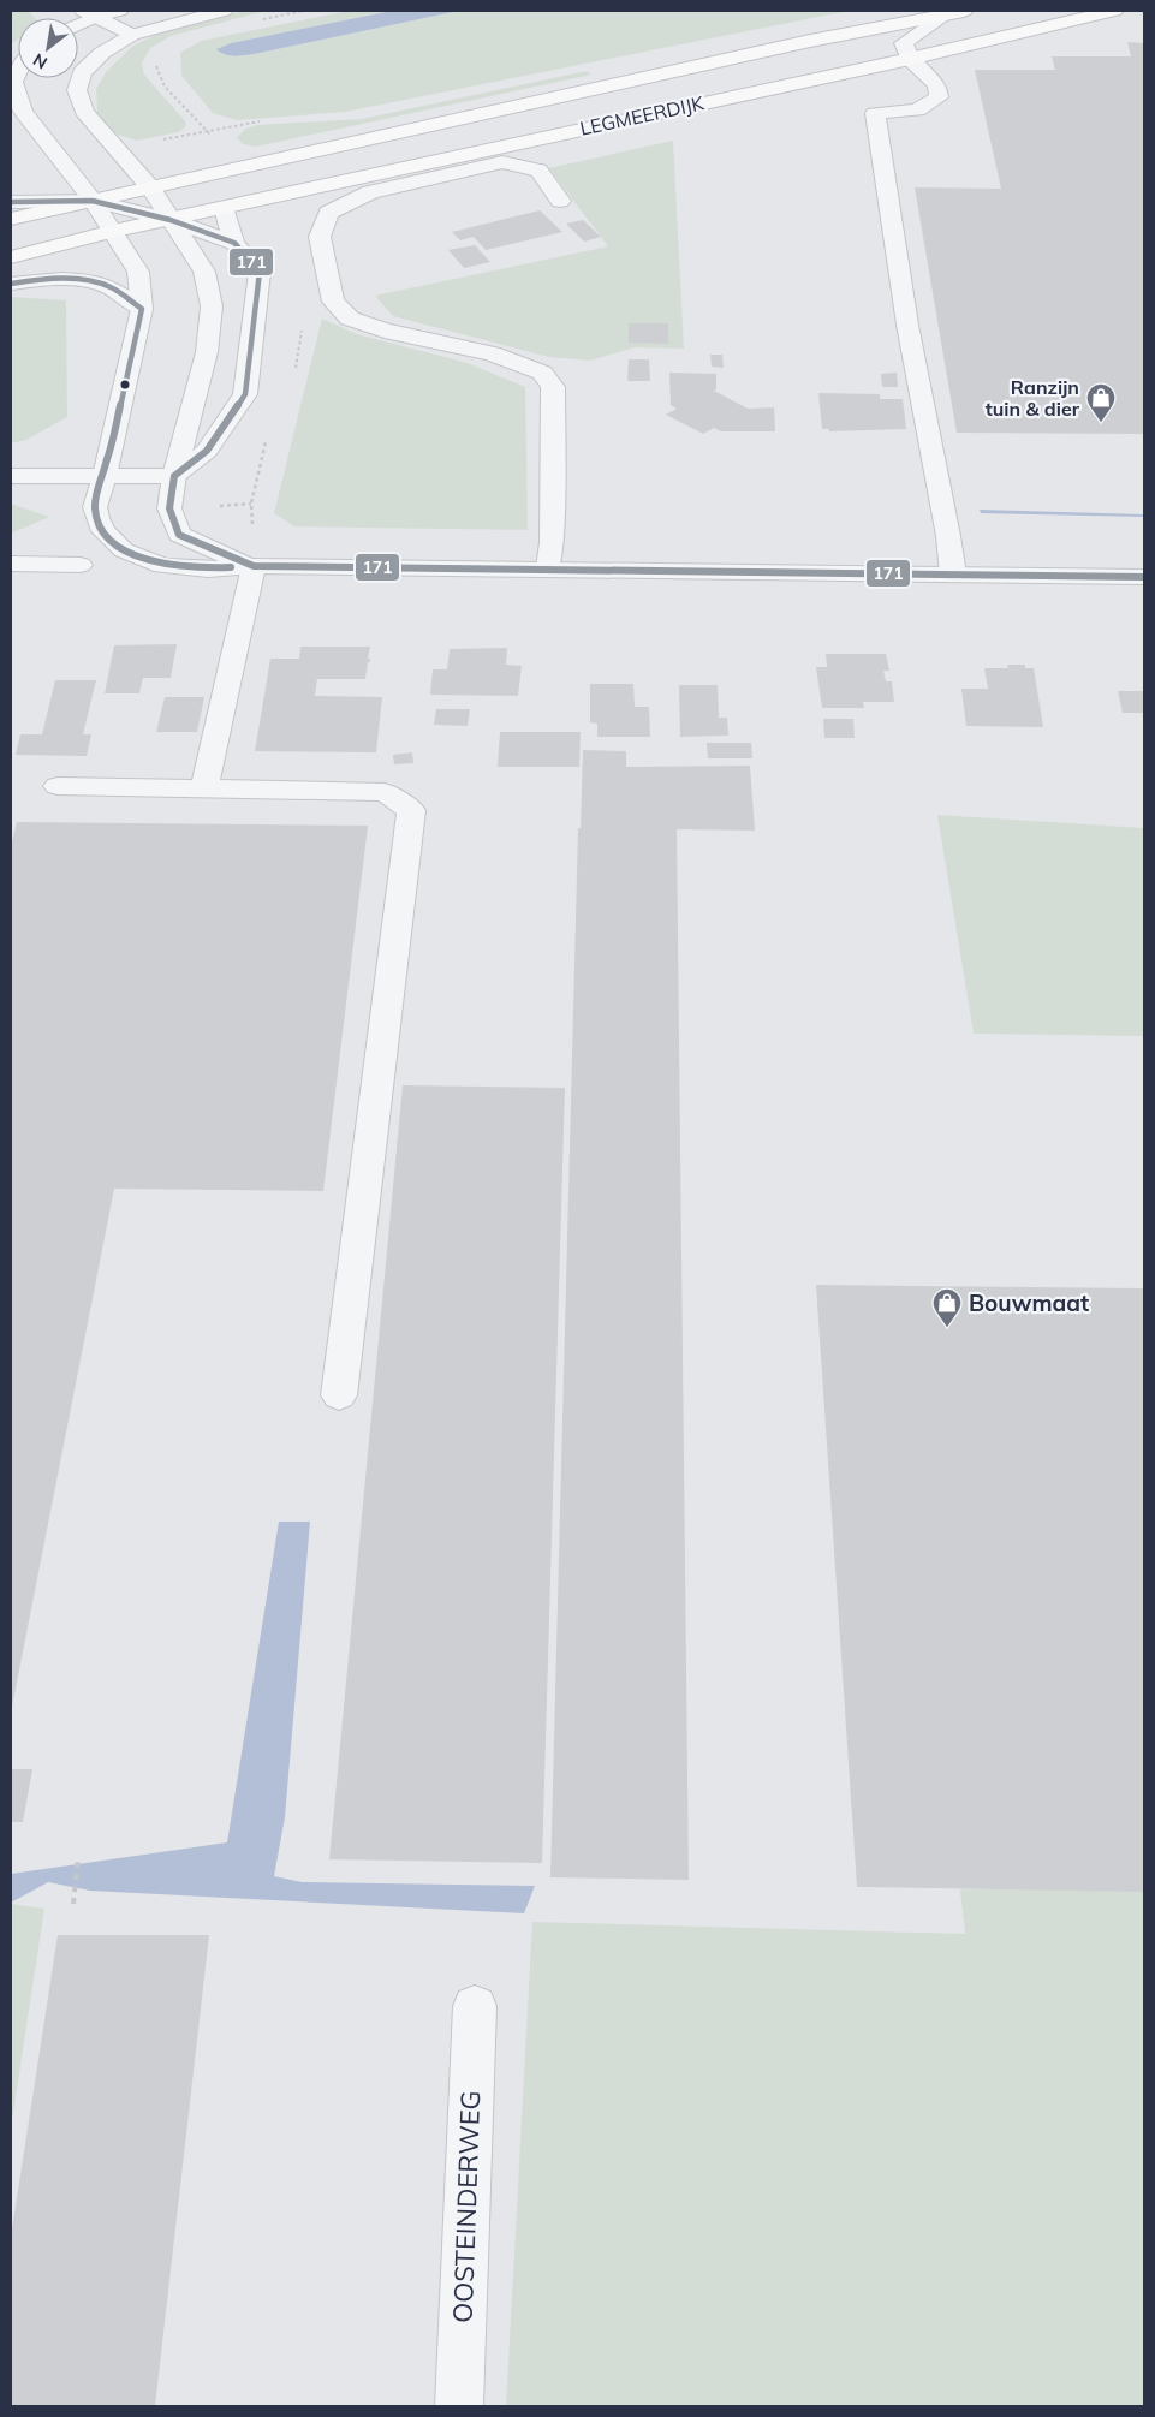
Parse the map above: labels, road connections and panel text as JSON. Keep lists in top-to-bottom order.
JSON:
{
  "streets": {
    "main road": ["LEGMEERDIJK"],
    "street": ["OOSTEINDERWEG"]
  },
  "places": {
    "shop": ["Ranzijn tuin & dier", "Bouwmaat"]
  },
  "lines": ["transit line 171"],
  "north": "bottom left"
}
